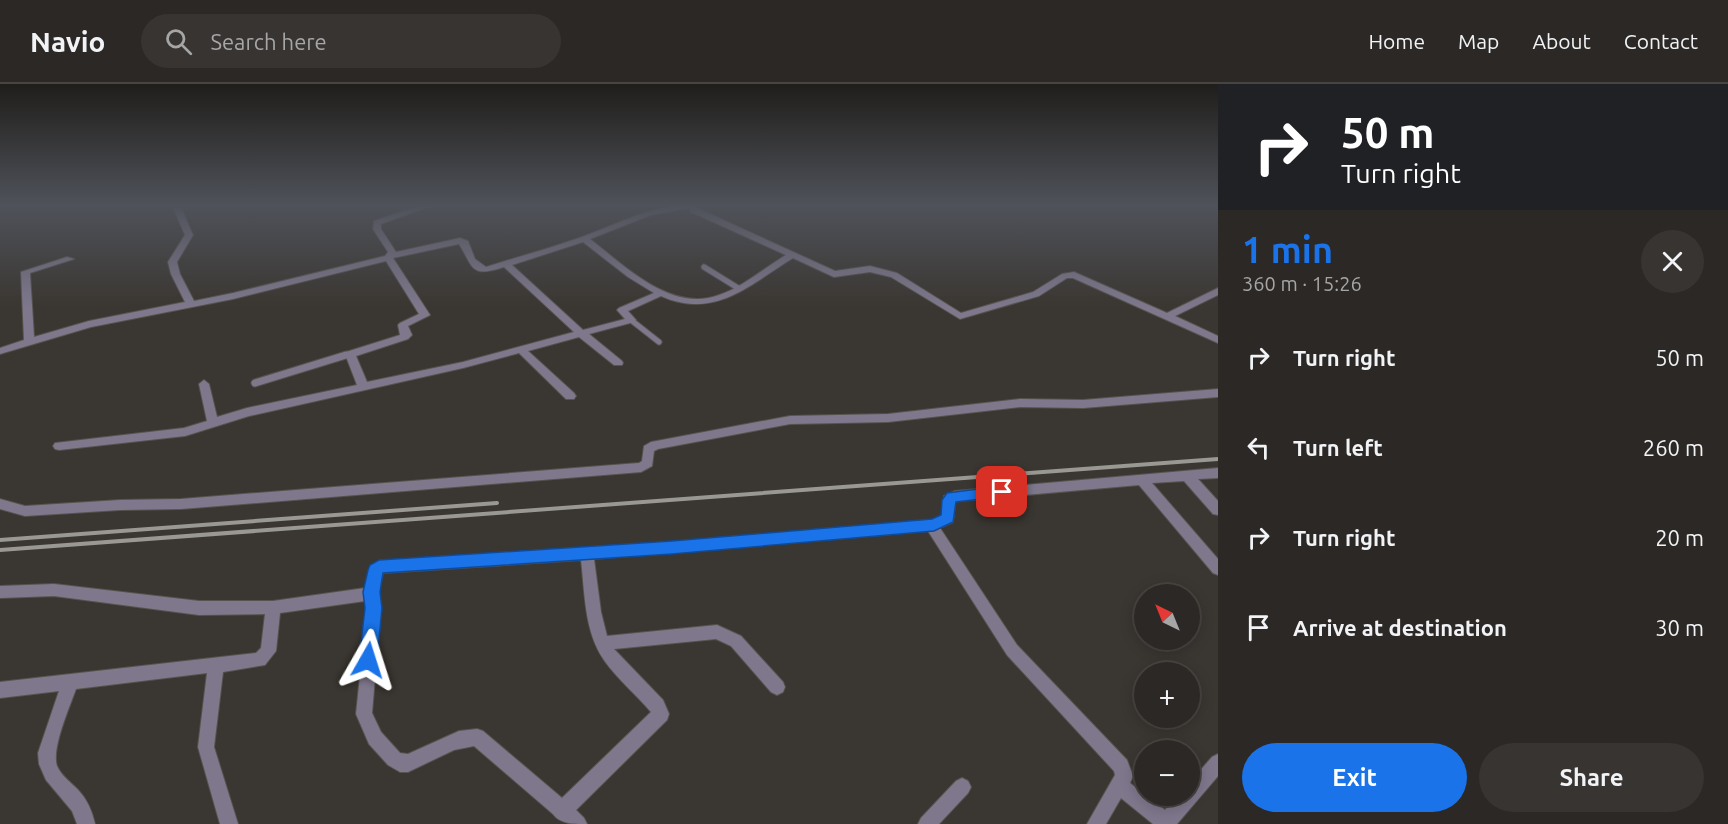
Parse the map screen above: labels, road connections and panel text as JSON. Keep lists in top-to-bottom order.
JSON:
{
  "north": "top left",
  "page": {
    "header": "Navio",
    "search": "Search here",
    "nav": [
      "Home",
      "Map",
      "About",
      "Contact"
    ],
    "turn": ["50 m", "Turn right"],
    "heading": ["1 min", "360 m · 15:26"],
    "list": [
      {
        "name": "Turn right",
        "value": "50 m"
      },
      {
        "name": "Turn left",
        "value": "260 m"
      },
      {
        "name": "Turn right",
        "value": "20 m"
      },
      {
        "name": "Arrive at destination",
        "value": "30 m"
      }
    ],
    "map_buttons": ["+", "−"],
    "buttons": ["Exit", "Share"]
  }
}
